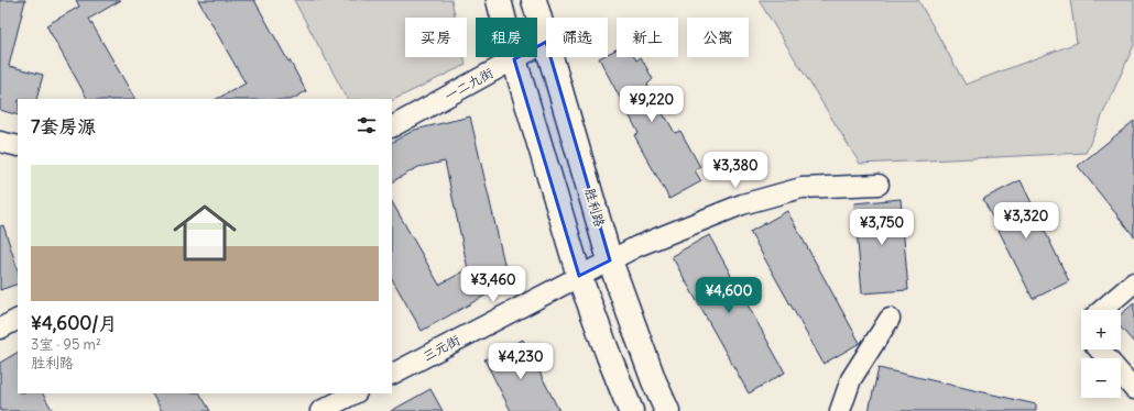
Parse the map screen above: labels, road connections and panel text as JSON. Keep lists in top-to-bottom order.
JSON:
{
  "streets": {
    "main road": ["胜利路"],
    "street": ["一二九街", "三元街"]
  },
  "crossings": [
    ["一二九街", "胜利路"],
    ["胜利路", "三元街"]
  ],
  "page": {
    "chip": [
      "买房",
      "租房",
      "筛选",
      "新上",
      "公寓"
    ],
    "price": [
      "¥9,220",
      "¥3,380",
      "¥3,320",
      "¥3,750",
      "¥3,460",
      "¥4,600",
      "¥4,230"
    ],
    "heading": "7套房源",
    "list": [
      {
        "name": "¥4,600/月",
        "note": "3室 · 95 m² · 胜利路"
      }
    ],
    "map_buttons": ["+", "−"]
  }
}
